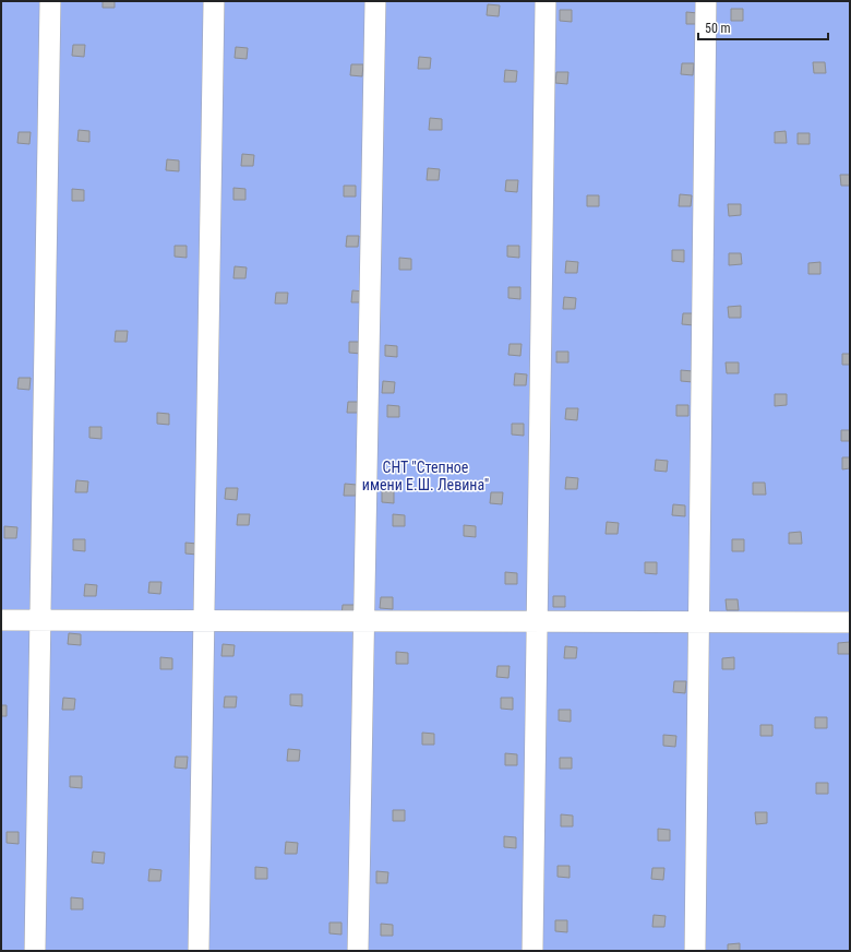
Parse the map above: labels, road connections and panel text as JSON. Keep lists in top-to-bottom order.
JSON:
{
  "parks": ["СНТ \"Степное имени Е.Ш. Левина\""],
  "scale_bar": "50 m"
}
